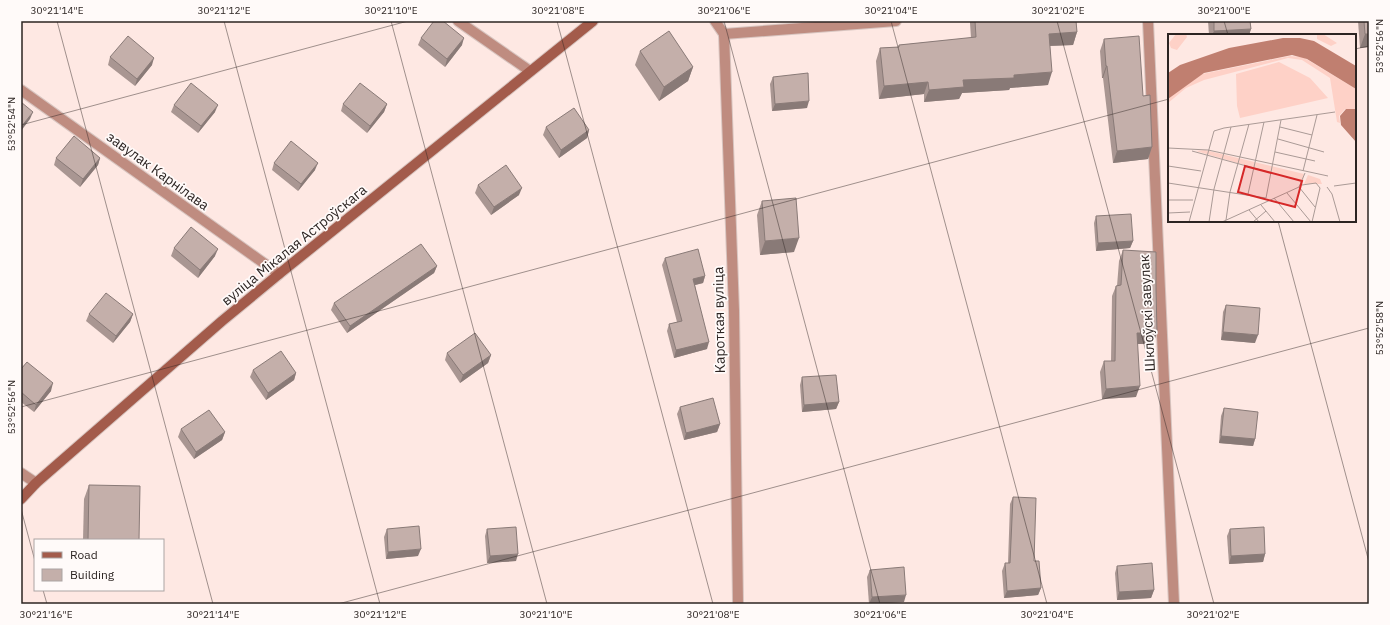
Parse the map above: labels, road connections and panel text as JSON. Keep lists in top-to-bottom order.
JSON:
{
  "streets": {
    "main road": ["вуліца Мікалая Астроўскага"],
    "street": ["завулак Карнілава", "Шклоўскі завулак", "Кароткая вуліца"]
  },
  "crossings": [
    ["завулак Карнілава", "вуліца Мікалая Астроўскага"]
  ],
  "legend": ["Road", "Building"],
  "coordinates": [
    "30°21'14\"E",
    "30°21'12\"E",
    "30°21'10\"E",
    "30°21'08\"E",
    "30°21'06\"E",
    "30°21'04\"E",
    "30°21'02\"E",
    "30°21'00\"E",
    "53°52'56\"N",
    "53°52'54\"N",
    "53°52'58\"N",
    "30°21'16\"E"
  ]
}
